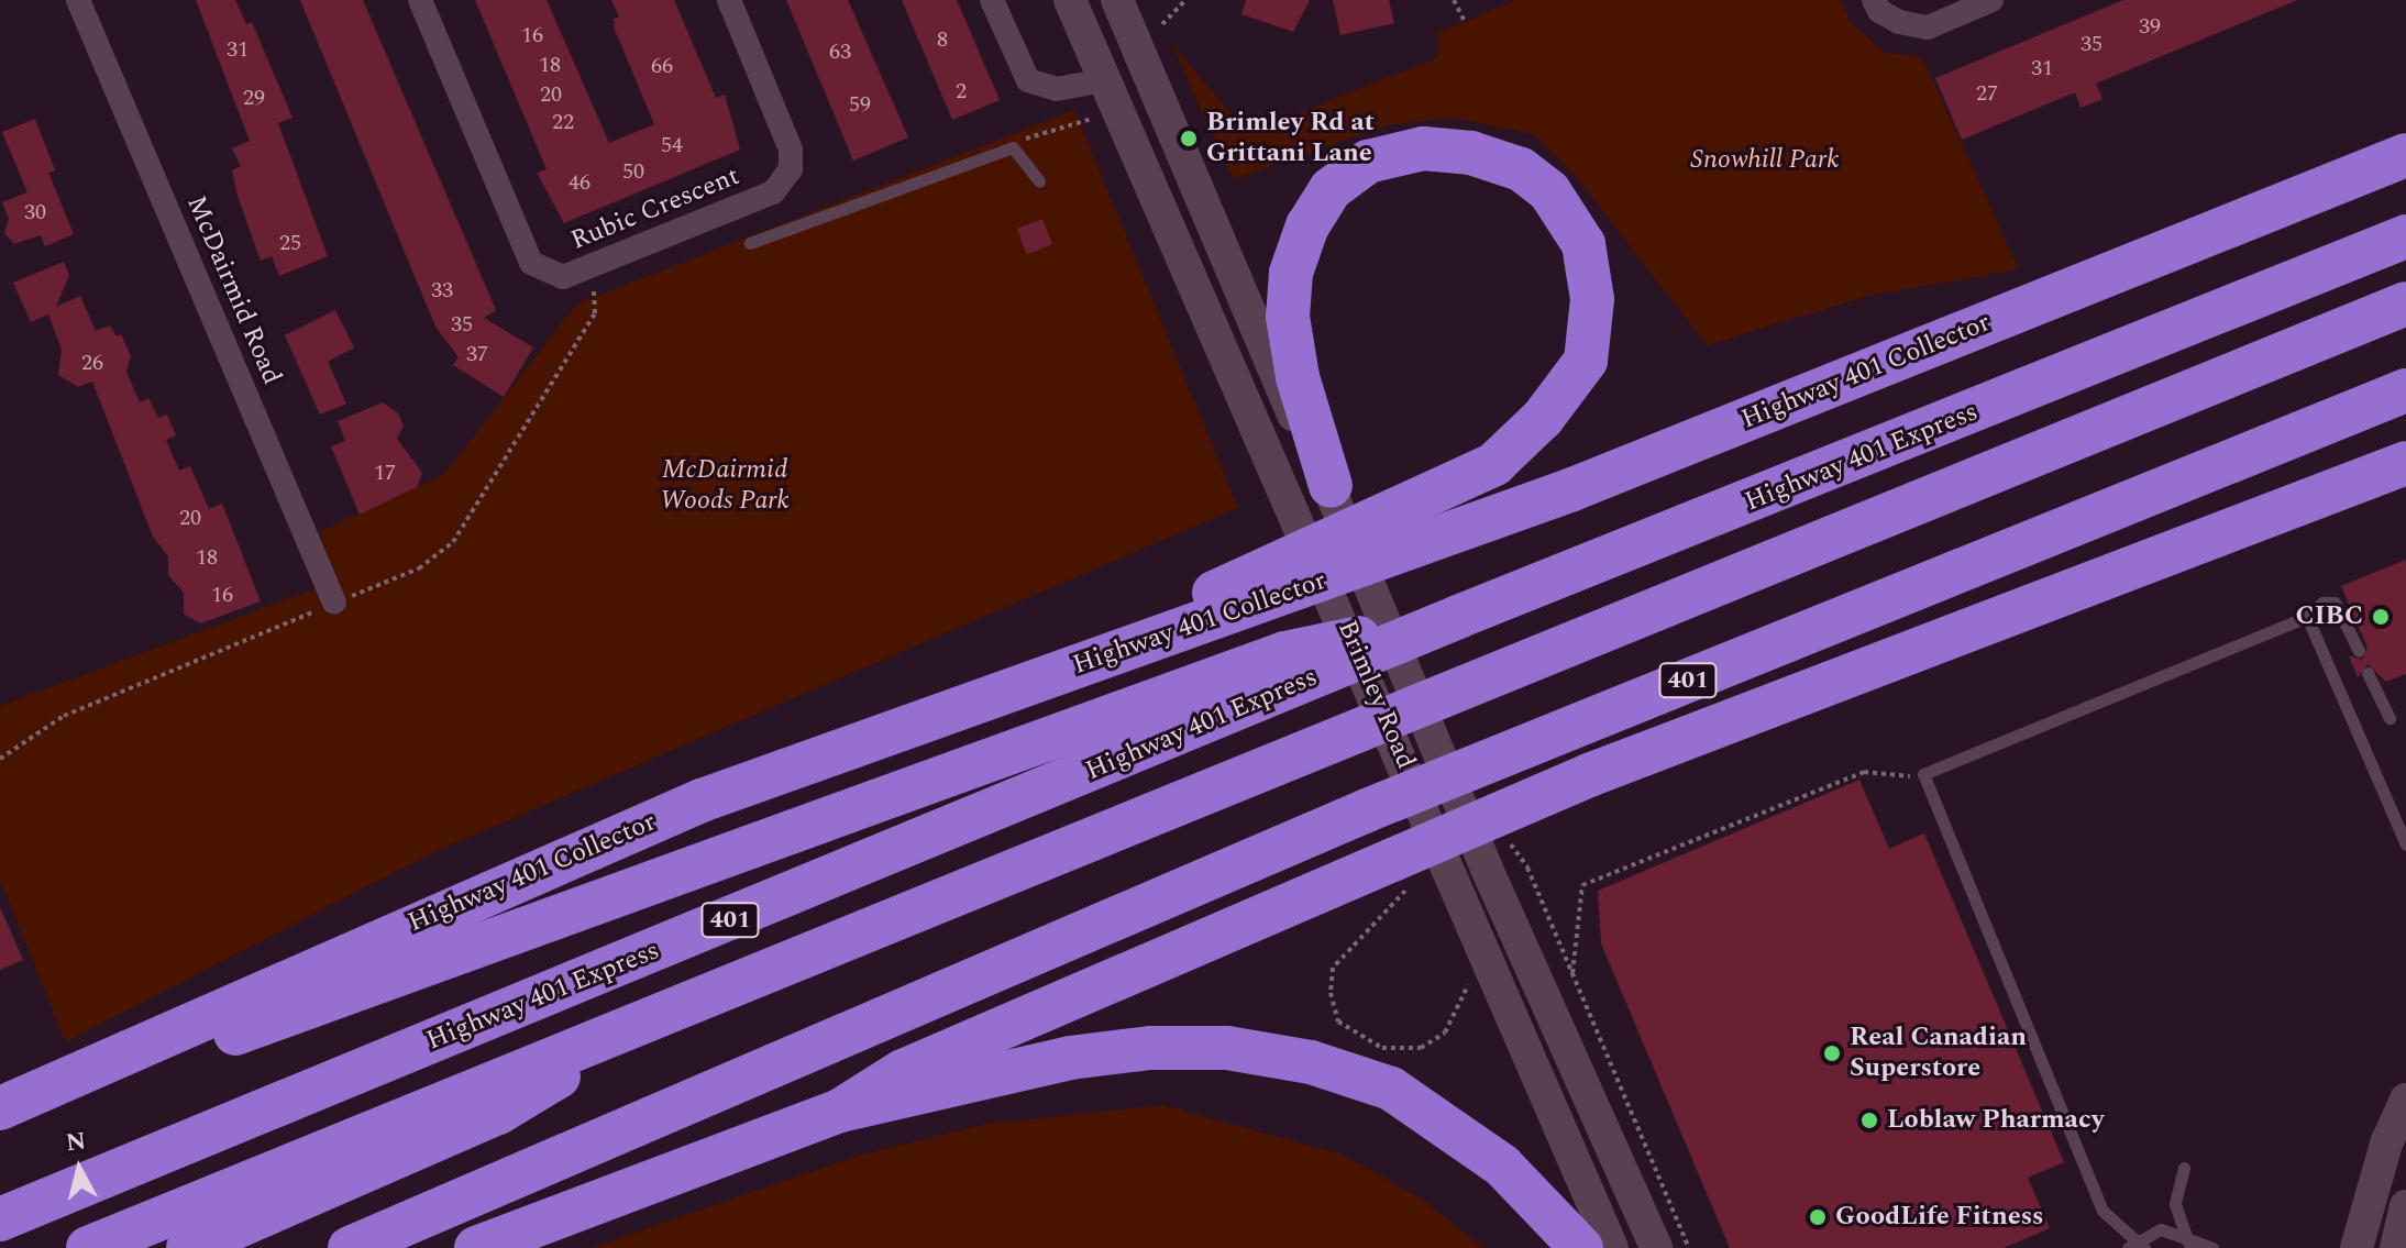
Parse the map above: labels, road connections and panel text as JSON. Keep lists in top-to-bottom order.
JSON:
{
  "streets": {
    "highway": ["Highway 401 Collector", "Highway 401 Express", "401"],
    "main road": ["Brimley Road"],
    "street": ["Rubic Crescent", "McDairmid Road"]
  },
  "parks": ["Snowhill Park", "McDairmid Woods Park"],
  "places": [
    "Brimley Rd at Grittani Lane",
    "CIBC",
    "Real Canadian Superstore",
    "Loblaw Pharmacy",
    "GoodLife Fitness"
  ],
  "house_numbers": [
    "39",
    "16",
    "8",
    "35",
    "31",
    "63",
    "18",
    "66",
    "31",
    "2",
    "27",
    "20",
    "29",
    "59",
    "22",
    "54",
    "50",
    "46",
    "30",
    "25",
    "33",
    "35",
    "37",
    "26",
    "17",
    "20",
    "18",
    "16"
  ],
  "north": "top"
}
